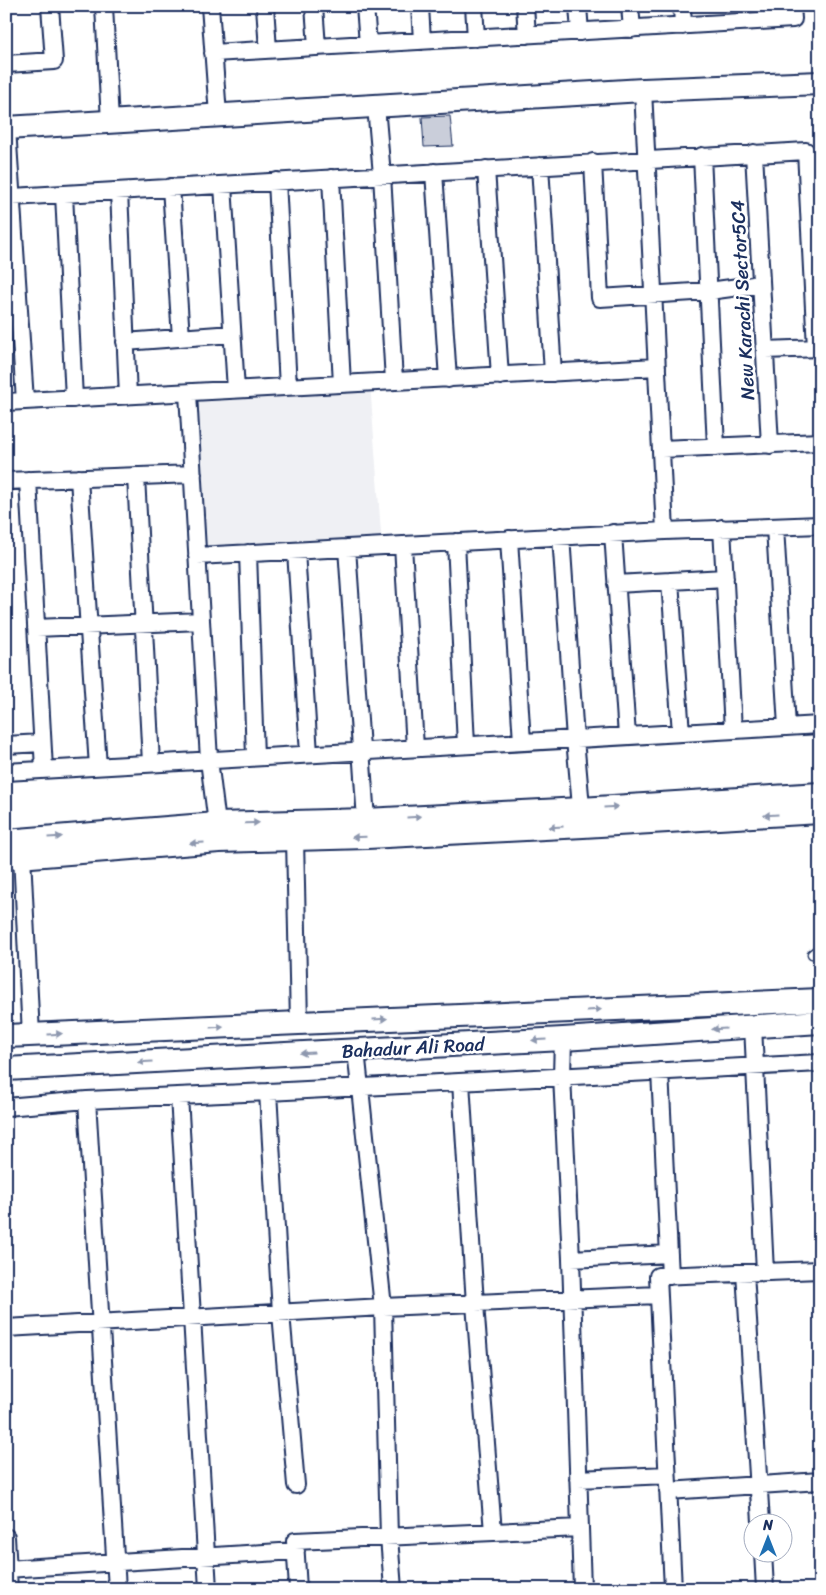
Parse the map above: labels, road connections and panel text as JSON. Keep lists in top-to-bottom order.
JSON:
{
  "streets": {
    "street": ["New Karachi Sector5C4", "Bahadur Ali Road"]
  },
  "north": "top"
}
